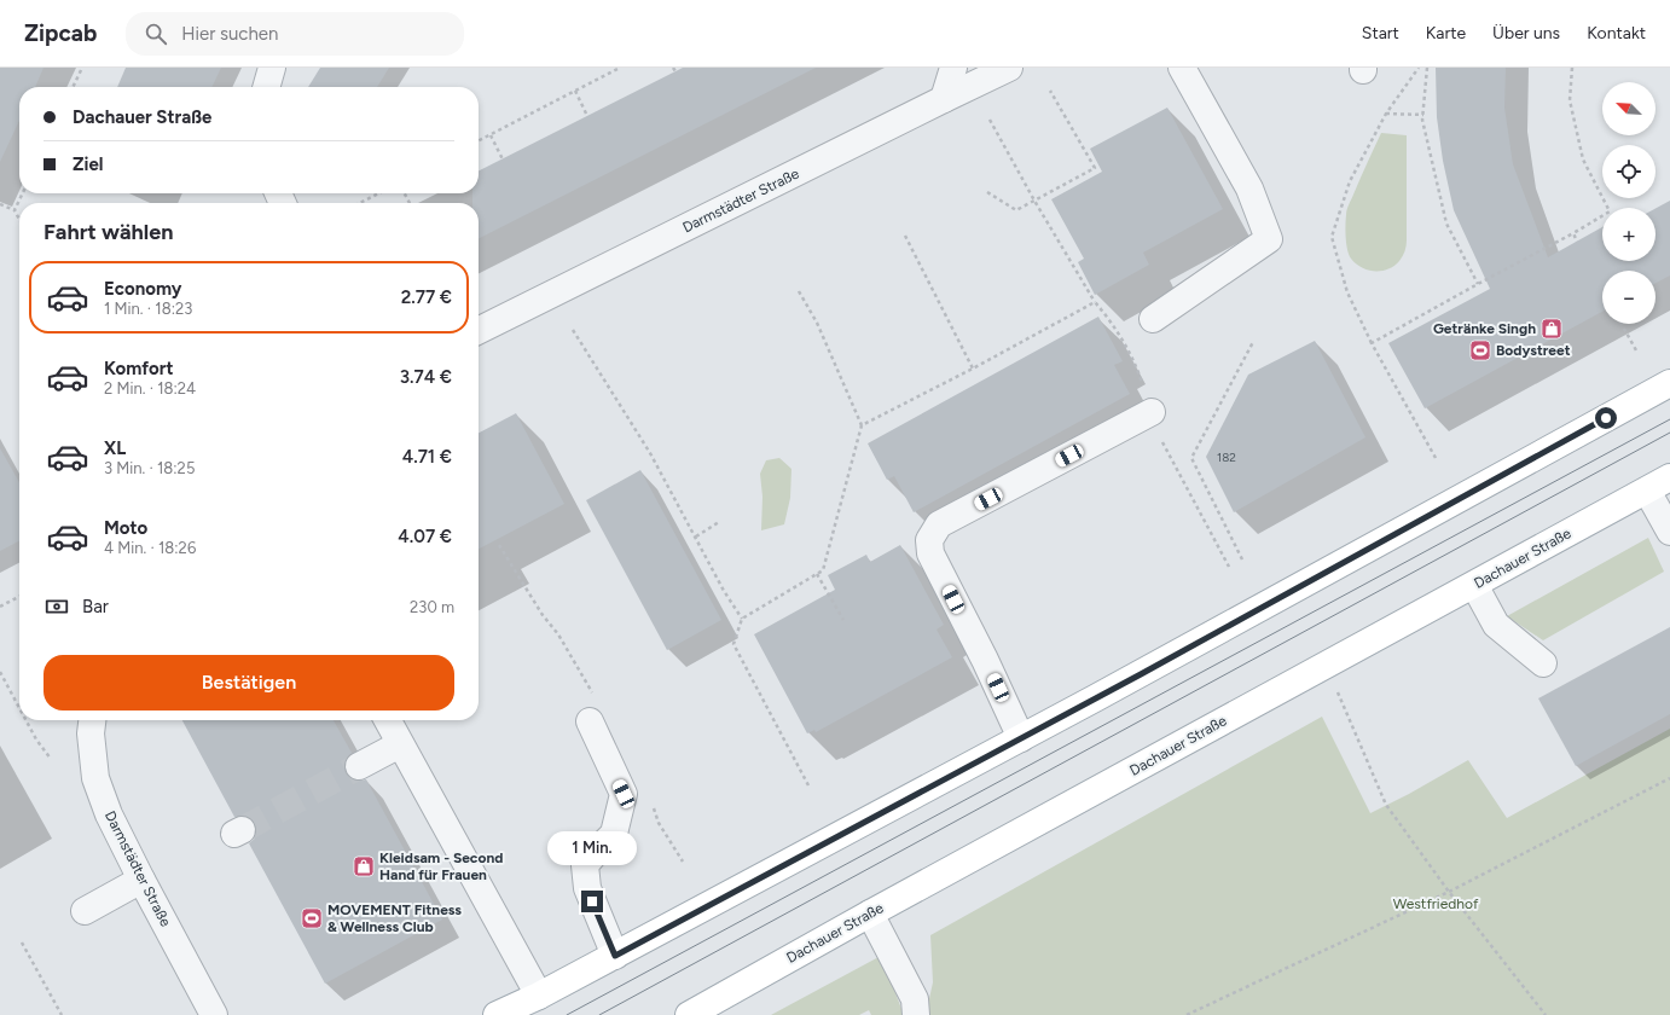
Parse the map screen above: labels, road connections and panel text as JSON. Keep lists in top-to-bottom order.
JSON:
{
  "streets": {
    "main road": ["Dachauer Straße"],
    "street": ["Darmstädter Straße"]
  },
  "parks": ["Westfriedhof"],
  "places": {
    "shop": ["Getränke Singh", "Kleidsam - Second Hand für Frauen"],
    "sports": ["Bodystreet", "MOVEMENT Fitness & Wellness Club"]
  },
  "house_numbers": ["182"],
  "north": "top left",
  "page": {
    "header": "Zipcab",
    "search": "Hier suchen",
    "nav": [
      "Start",
      "Karte",
      "Über uns",
      "Kontakt"
    ],
    "map_buttons": ["+", "−"],
    "banner": ["Dachauer Straße", "Ziel"],
    "heading": "Fahrt wählen",
    "list": [
      {
        "name": "Economy",
        "note": "1 Min. · 18:23",
        "value": "2.77 €"
      },
      {
        "name": "Komfort",
        "note": "2 Min. · 18:24",
        "value": "3.74 €"
      },
      {
        "name": "XL",
        "note": "3 Min. · 18:25",
        "value": "4.71 €"
      },
      {
        "name": "Moto",
        "note": "4 Min. · 18:26",
        "value": "4.07 €"
      }
    ],
    "pay": ["Bar", "230 m"],
    "buttons": "Bestätigen",
    "bubble": "1 Min."
  }
}
